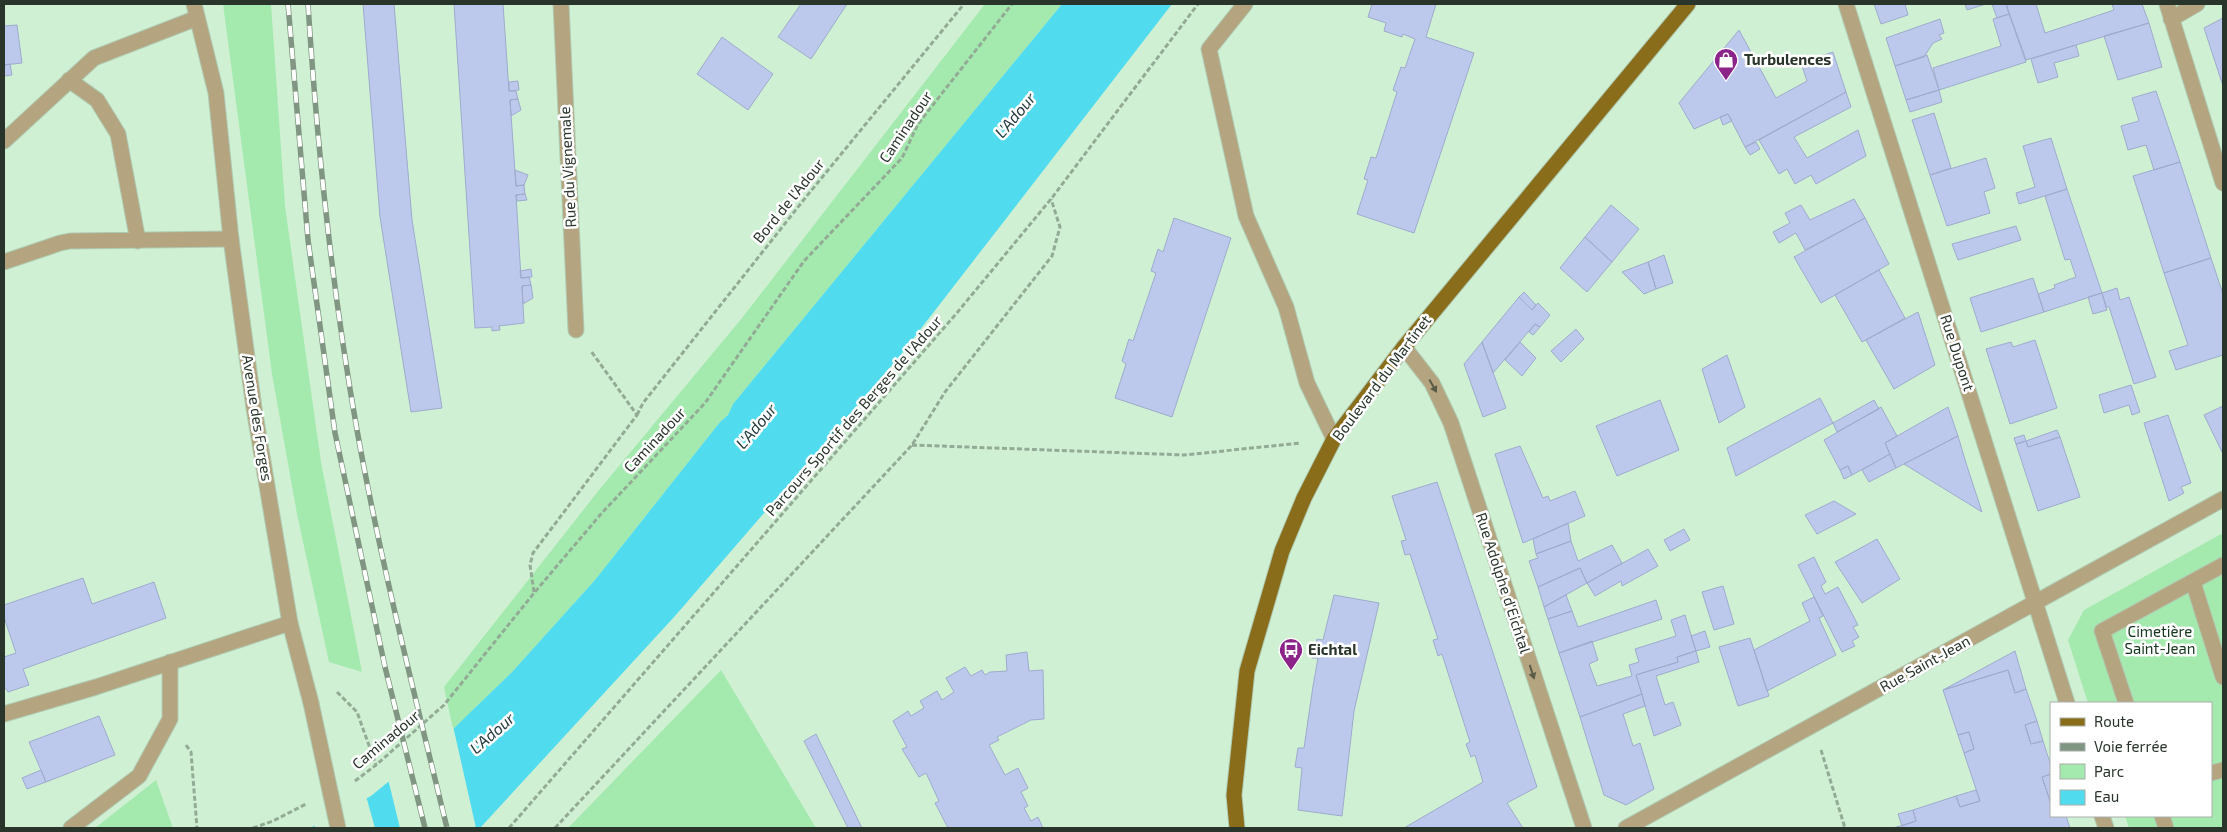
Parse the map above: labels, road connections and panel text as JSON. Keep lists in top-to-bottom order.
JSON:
{
  "streets": {
    "main road": ["Boulevard du Martinet"],
    "street": [
      "Rue du Vignemale",
      "Rue Dupont",
      "Avenue des Forges",
      "Rue Adolphe d'Eichtal",
      "Rue Saint-Jean"
    ],
    "path": ["Caminadour", "Bord de l'Adour", "Parcours Sportif des Berges de l'Adour"]
  },
  "crossings": [
    ["Caminadour", "Bord de l'Adour"],
    ["Rue Dupont", "Rue Saint-Jean"],
    ["Boulevard du Martinet", "Rue Adolphe d'Eichtal"]
  ],
  "one_way": ["Rue Adolphe d'Eichtal"],
  "water": ["L'Adour"],
  "parks": ["Cimetière Saint-Jean"],
  "places": {
    "shop": ["Turbulences"],
    "bus stop": ["Eichtal"]
  },
  "legend": [
    "Route",
    "Voie ferrée",
    "Parc",
    "Eau"
  ]
}
